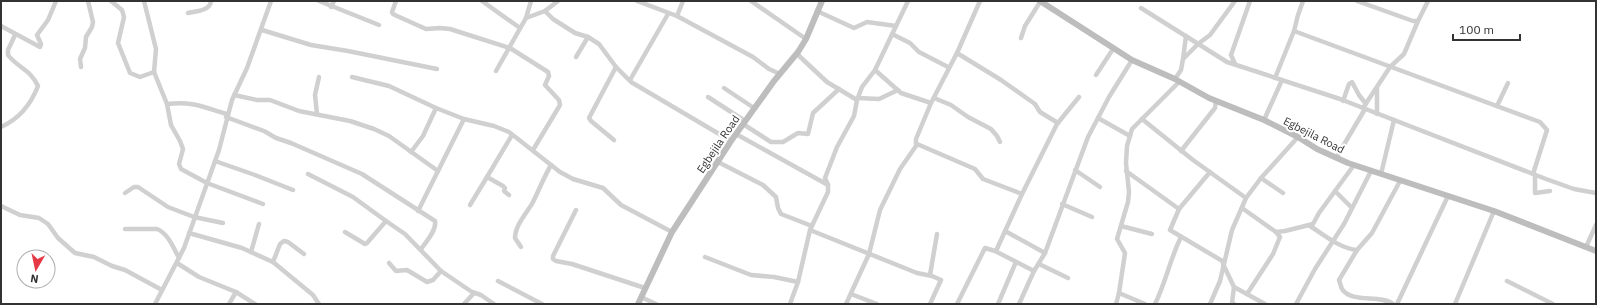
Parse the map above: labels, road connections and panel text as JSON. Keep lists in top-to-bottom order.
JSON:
{
  "streets": {
    "street": ["Egbejila Road"]
  },
  "scale_bar": "100 m",
  "north": "bottom"
}
